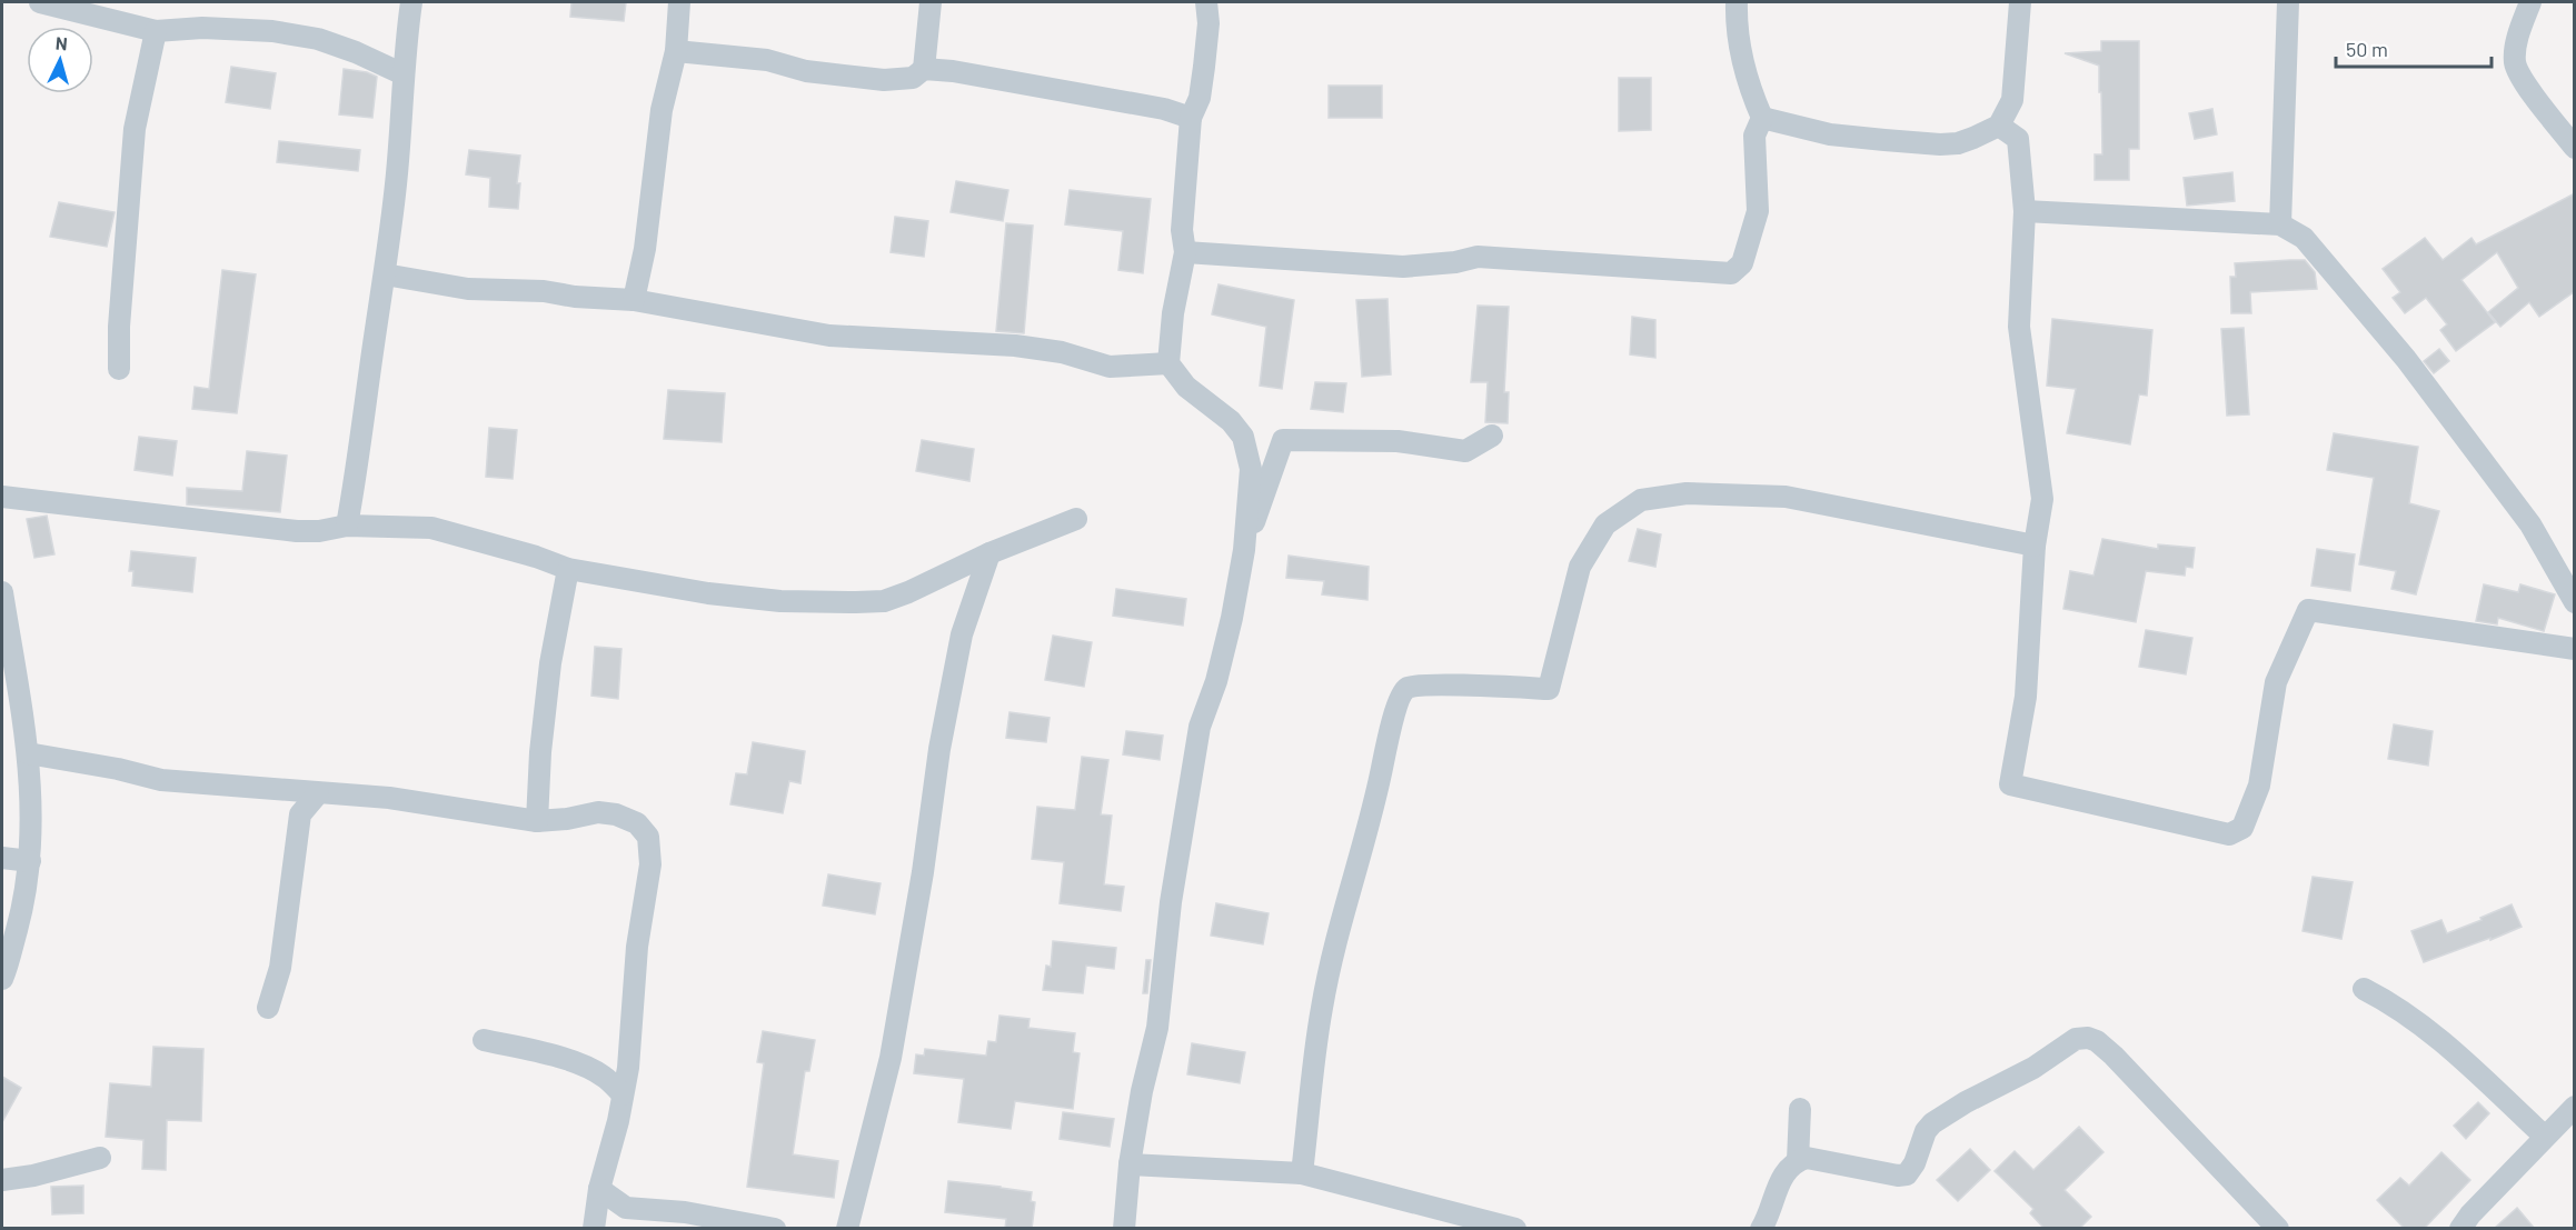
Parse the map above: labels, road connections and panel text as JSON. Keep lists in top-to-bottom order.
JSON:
{
  "scale_bar": "50 m",
  "north": "top"
}
